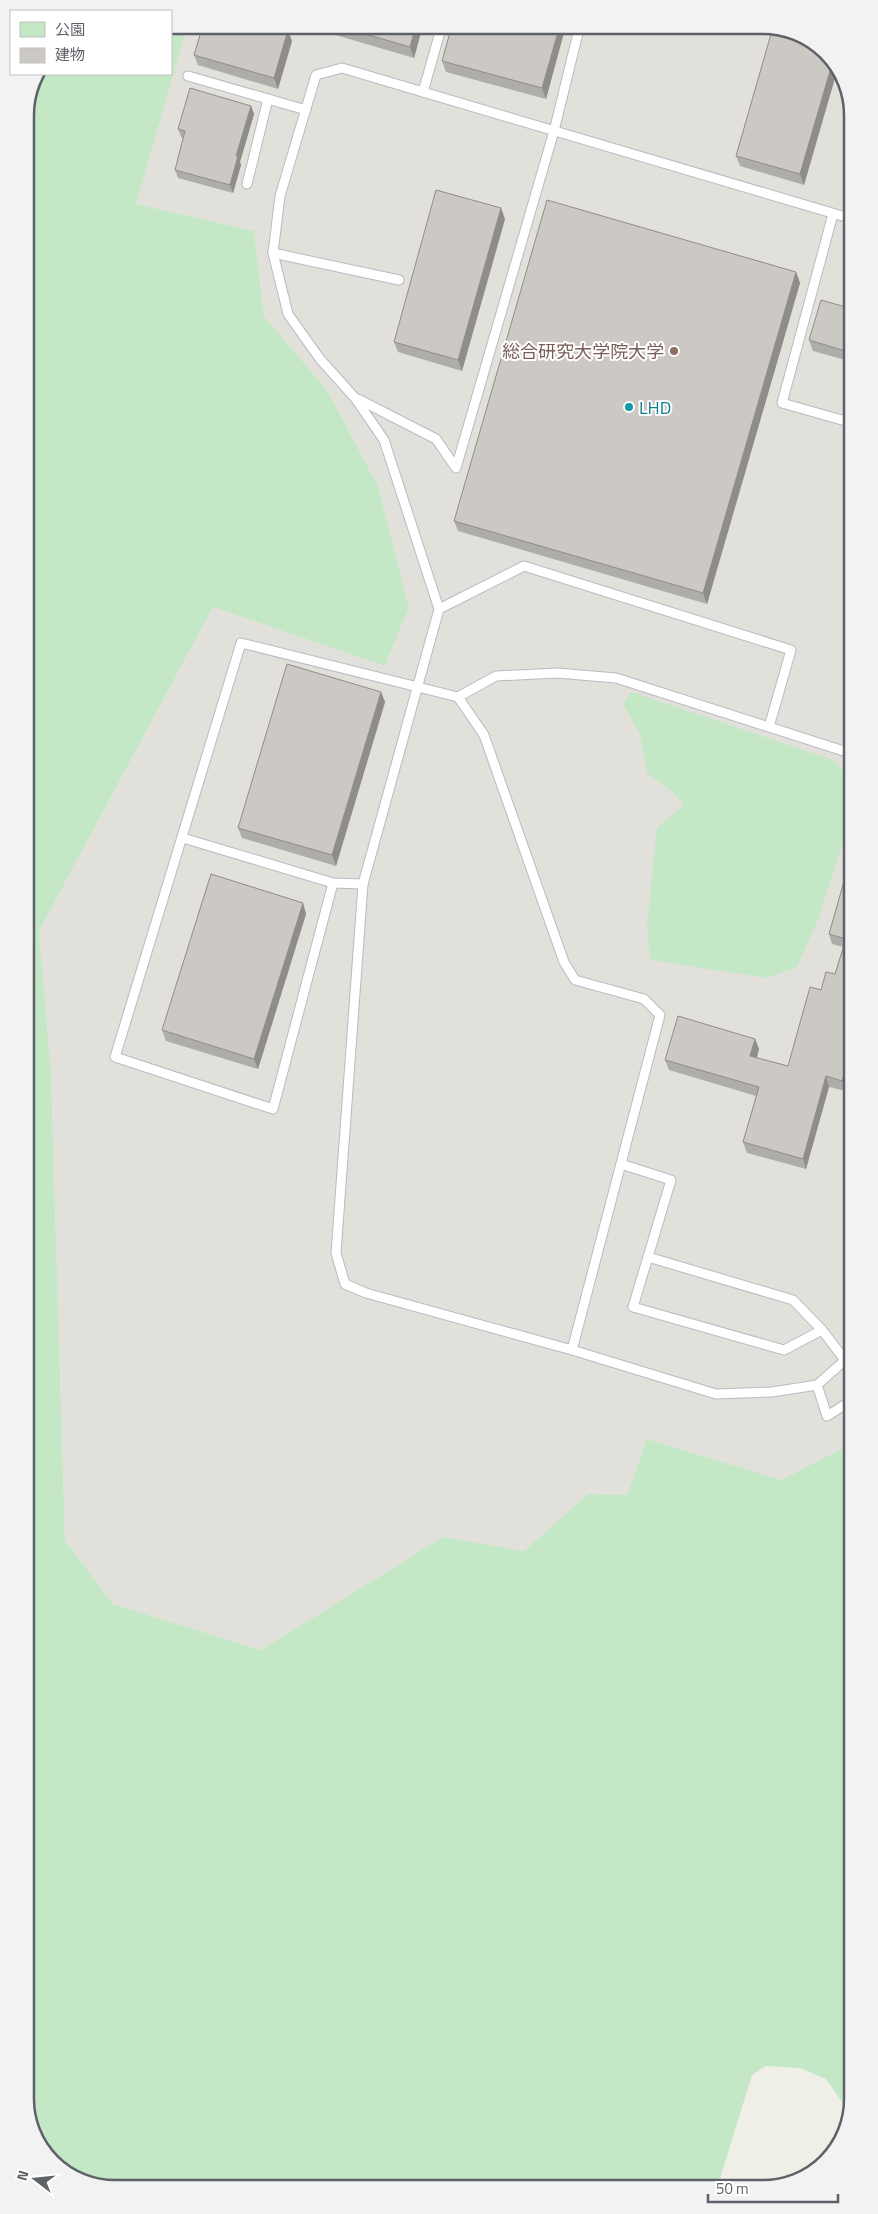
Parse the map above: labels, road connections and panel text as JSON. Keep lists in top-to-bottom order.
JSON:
{
  "places": ["総合研究大学院大学", "LHD"],
  "legend": ["公園", "建物"],
  "scale_bar": "50 m",
  "north": "left"
}
